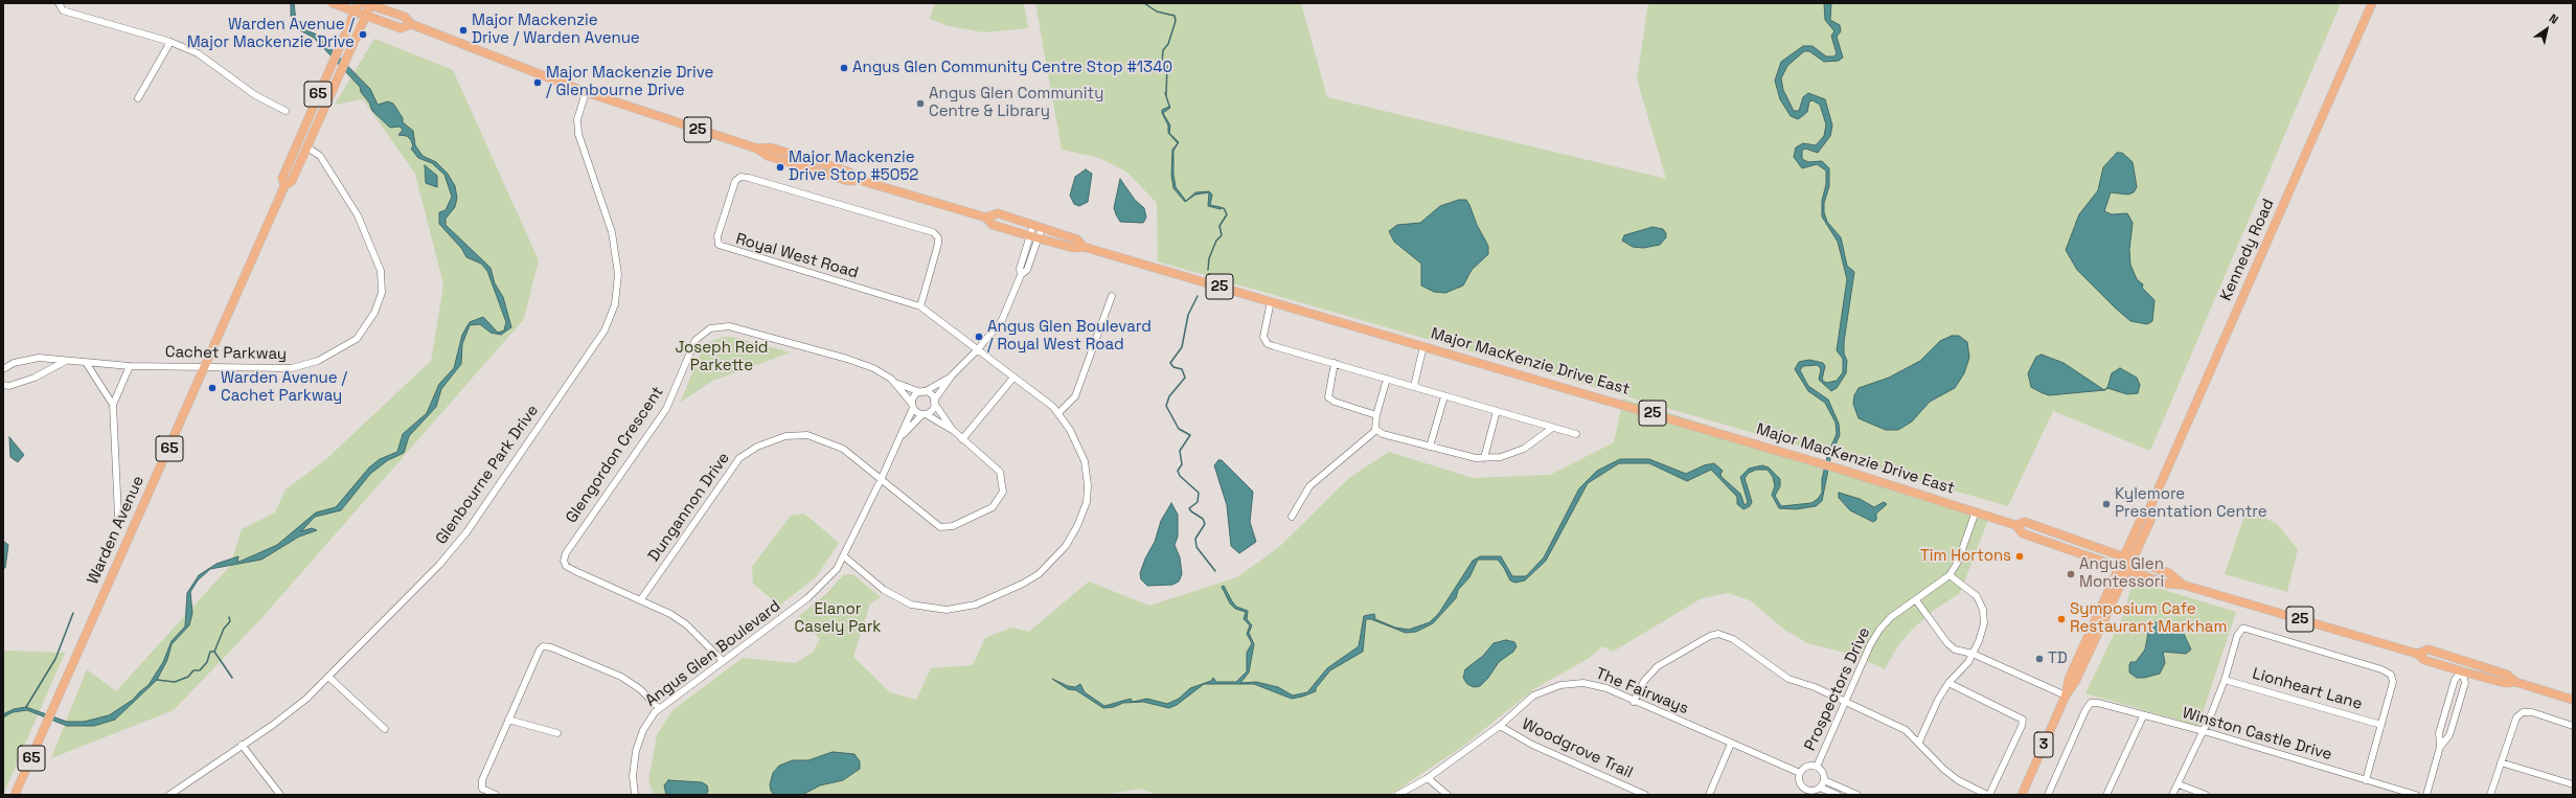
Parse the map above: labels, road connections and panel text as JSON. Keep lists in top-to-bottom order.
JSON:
{
  "streets": {
    "main road": [
      "65",
      "25",
      "Kennedy Road",
      "Major MacKenzie Drive East",
      "Warden Avenue",
      "3"
    ],
    "street": [
      "Royal West Road",
      "Cachet Parkway",
      "Glengordon Crescent",
      "Glenbourne Park Drive",
      "Dungannon Drive",
      "Angus Glen Boulevard",
      "Prospectors Drive",
      "Lionheart Lane",
      "The Fairways",
      "Winston Castle Drive",
      "Woodgrove Trail"
    ]
  },
  "crossings": [
    ["Kennedy Road", "Major MacKenzie Drive East"],
    ["Royal West Road", "Angus Glen Boulevard"],
    ["Cachet Parkway", "Warden Avenue"],
    ["Major MacKenzie Drive East", "Glenbourne Park Drive"],
    ["Major MacKenzie Drive East", "Warden Avenue"],
    ["Major MacKenzie Drive East", "Prospectors Drive"],
    ["Glengordon Crescent", "Dungannon Drive"],
    ["Glengordon Crescent", "Angus Glen Boulevard"],
    ["Dungannon Drive", "Angus Glen Boulevard"],
    ["Prospectors Drive", "The Fairways"],
    ["The Fairways", "Woodgrove Trail"]
  ],
  "parks": ["Joseph Reid Parkette", "Elanor Casely Park"],
  "places": [
    "Major Mackenzie Drive / Warden Avenue",
    "Warden Avenue / Major Mackenzie Drive",
    "Angus Glen Community Centre Stop #1340",
    "Major Mackenzie Drive / Glenbourne Drive",
    "Angus Glen Community Centre & Library",
    "Major Mackenzie Drive Stop #5052",
    "Angus Glen Boulevard / Royal West Road",
    "Warden Avenue / Cachet Parkway",
    "Kylemore Presentation Centre",
    "Tim Hortons",
    "Angus Glen Montessori",
    "Symposium Cafe Restaurant Markham",
    "TD"
  ],
  "north": "top right"
}
